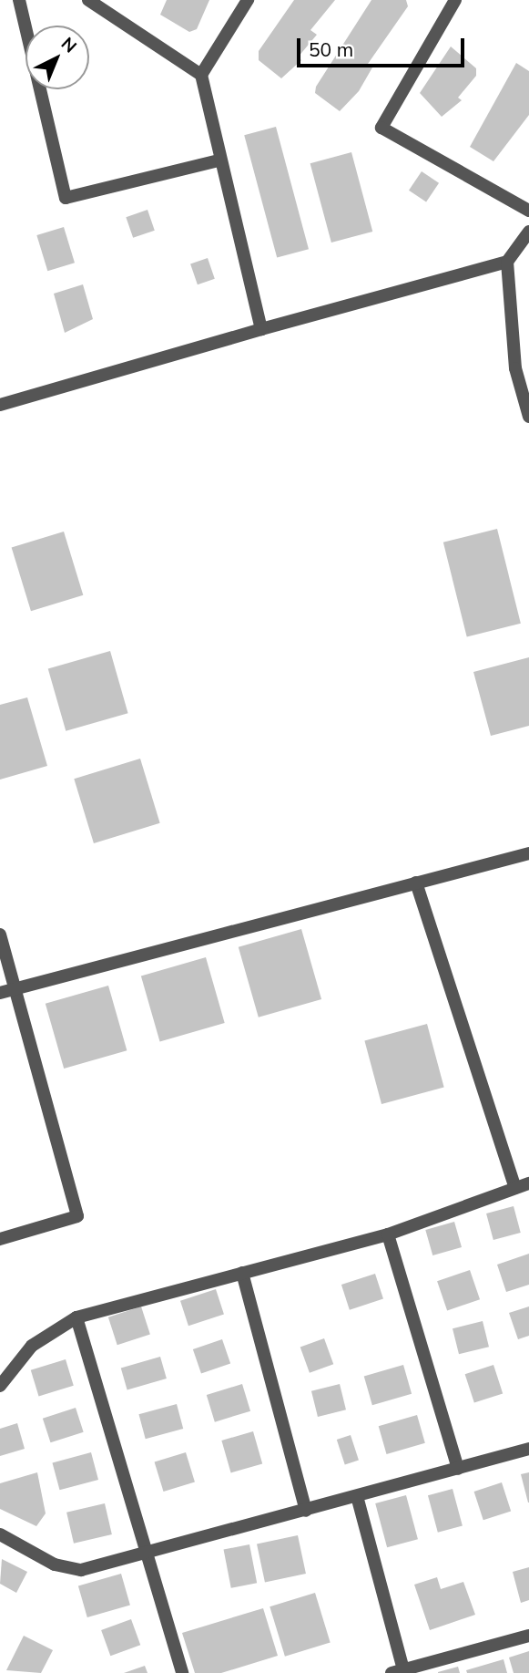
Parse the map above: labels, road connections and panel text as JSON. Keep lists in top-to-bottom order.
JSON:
{
  "scale_bar": "50 m",
  "north": "top right"
}
